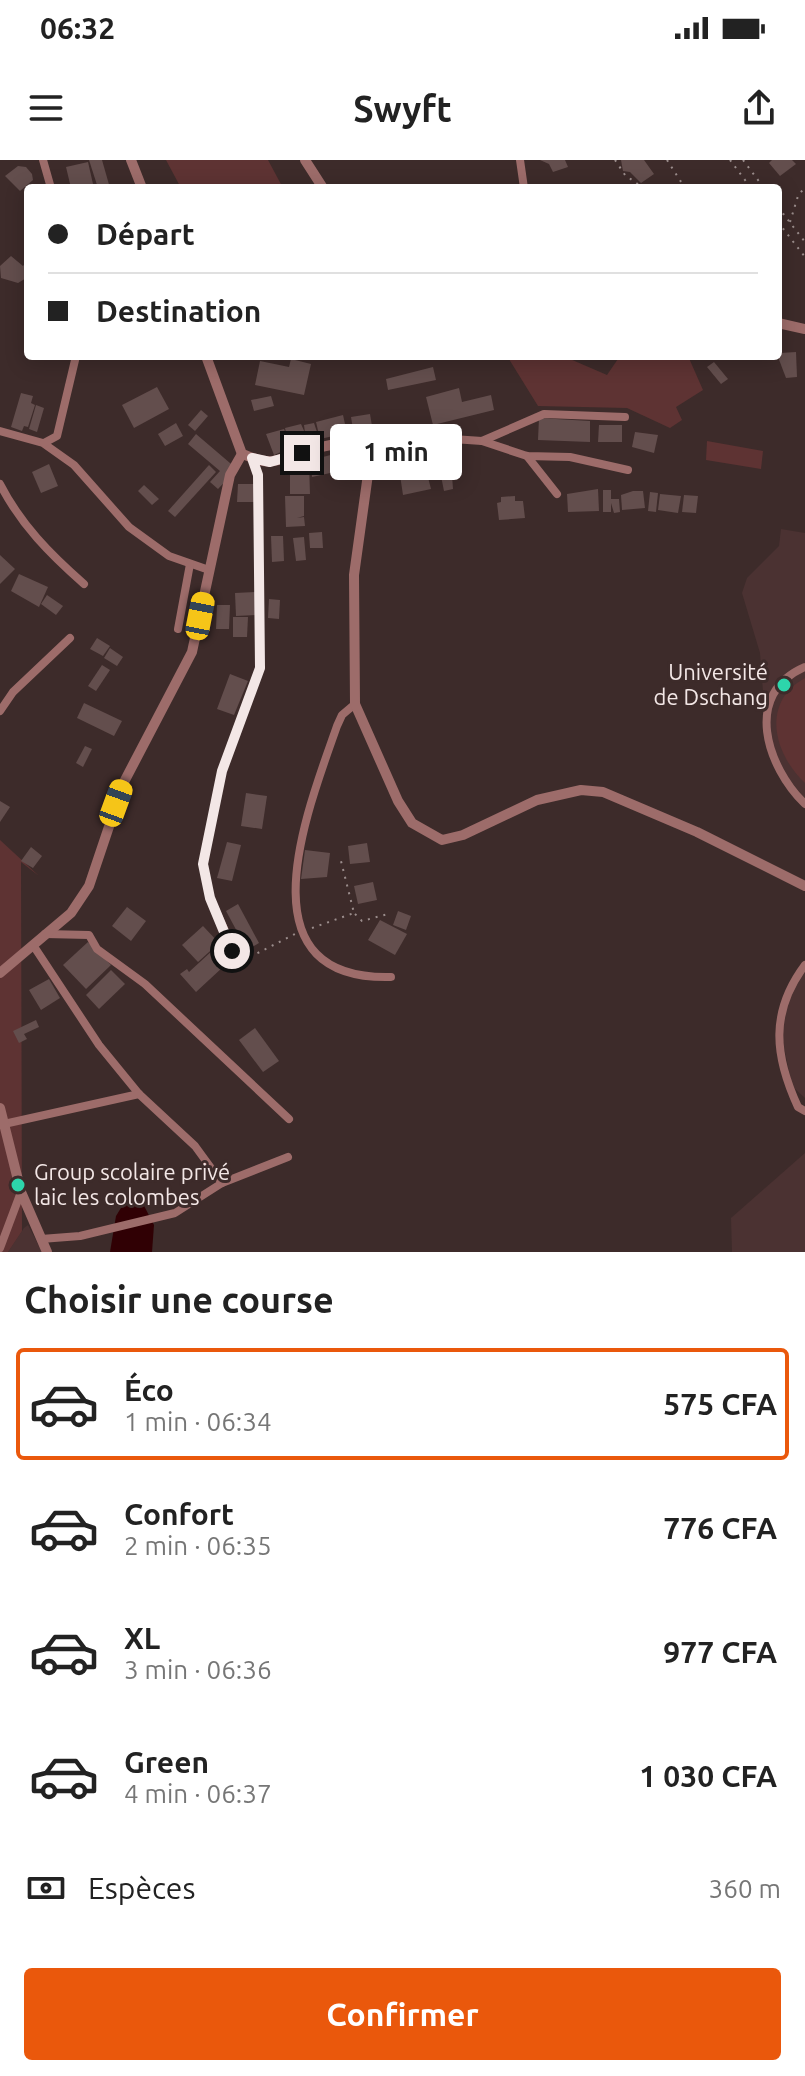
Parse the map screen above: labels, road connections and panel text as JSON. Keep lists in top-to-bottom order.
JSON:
{
  "places": ["Université de Dschang", "Group scolaire privé laic les colombes"],
  "page": {
    "status": "06:32",
    "header": "Swyft",
    "banner": ["Départ", "Destination"],
    "bubble": "1 min",
    "heading": "Choisir une course",
    "list": [
      {
        "name": "Éco",
        "note": "1 min · 06:34",
        "value": "575 CFA"
      },
      {
        "name": "Confort",
        "note": "2 min · 06:35",
        "value": "776 CFA"
      },
      {
        "name": "XL",
        "note": "3 min · 06:36",
        "value": "977 CFA"
      },
      {
        "name": "Green",
        "note": "4 min · 06:37",
        "value": "1 030 CFA"
      }
    ],
    "pay": ["Espèces", "360 m"],
    "buttons": "Confirmer"
  }
}
